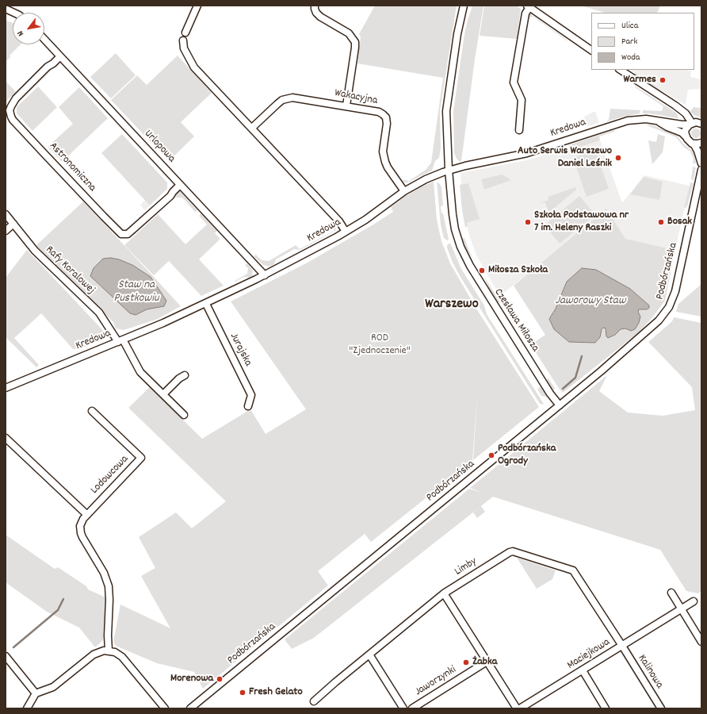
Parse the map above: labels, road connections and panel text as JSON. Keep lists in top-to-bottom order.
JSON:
{
  "streets": {
    "street": [
      "Wakacyjna",
      "Kredowa",
      "Urlopowa",
      "Astronomiczna",
      "Rafy Koralowej",
      "Podbórzańska",
      "Czesława Miłosza",
      "Jurajska",
      "Lodowcowa",
      "Limby",
      "Maciejkowa",
      "Kalinowa",
      "Jaworzynki"
    ]
  },
  "crossings": [
    ["Wakacyjna", "Kredowa"],
    ["Kredowa", "Urlopowa"],
    ["Kredowa", "Rafy Koralowej"],
    ["Kredowa", "Czesława Miłosza"],
    ["Kredowa", "Jurajska"],
    ["Urlopowa", "Astronomiczna"],
    ["Podbórzańska", "Czesława Miłosza"],
    ["Limby", "Maciejkowa"],
    ["Limby", "Kalinowa"],
    ["Maciejkowa", "Kalinowa"]
  ],
  "districts": ["Warszewo"],
  "water": ["Staw na Pustkowiu", "Jaworowy Staw"],
  "parks": ["ROD \"Zjednoczenie\""],
  "places": [
    "Warmes",
    "Auto Serwis Warszewo Daniel Leśnik",
    "Szkoła Podstawowa nr 7 im. Heleny Raszki",
    "Bosak",
    "Miłosza Szkoła",
    "Podbórzańska Ogrody",
    "Żabka",
    "Morenowa",
    "Fresh Gelato"
  ],
  "legend": ["Ulica", "Park", "Woda"],
  "north": "bottom left"
}
